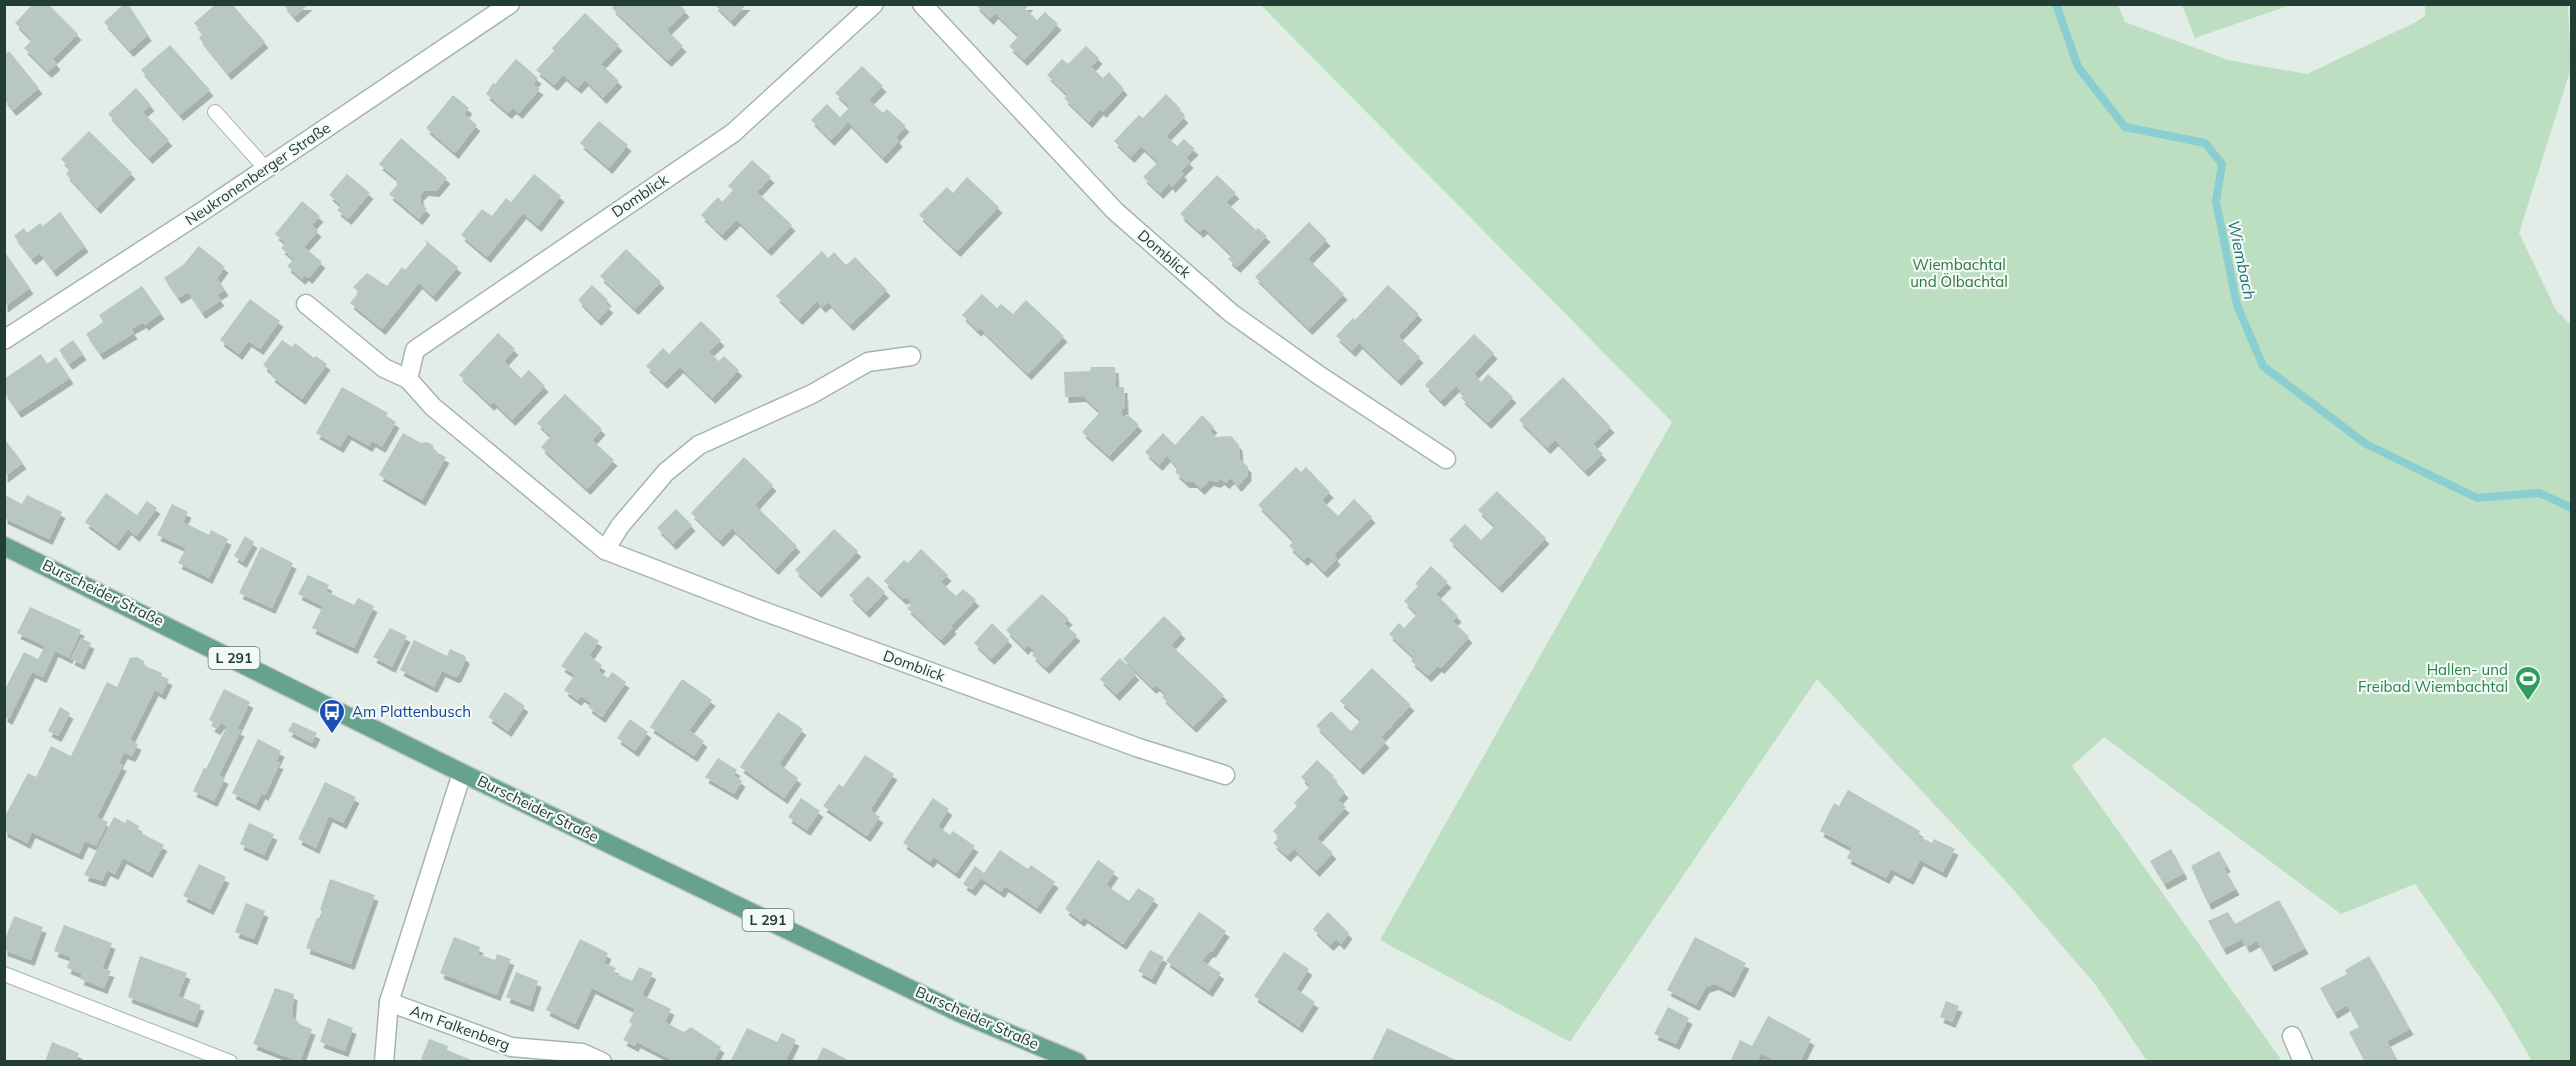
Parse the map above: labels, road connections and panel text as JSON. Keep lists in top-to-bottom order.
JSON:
{
  "streets": {
    "main road": ["Burscheider Straße", "L 291"],
    "street": ["Neukronenberger Straße", "Domblick", "Am Falkenberg"]
  },
  "water": ["Wiembach"],
  "parks": ["Wiembachtal und Ölbachtal"],
  "places": {
    "sports": ["Hallen- und Freibad Wiembachtal"],
    "bus stop": ["Am Plattenbusch"]
  }
}
